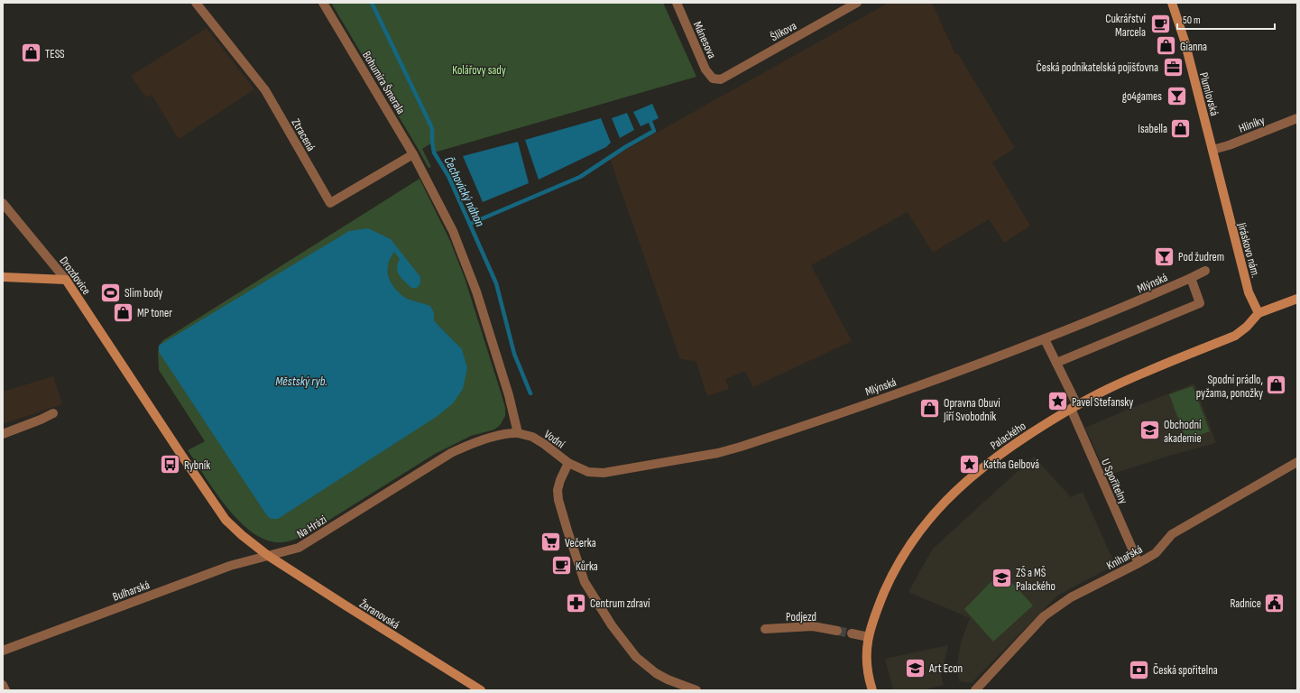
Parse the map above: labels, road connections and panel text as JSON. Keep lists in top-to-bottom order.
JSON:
{
  "streets": {
    "main road": [
      "Plumlovská",
      "Jiráskovo nám.",
      "Drozdovice",
      "Palackého",
      "Žeranovská"
    ],
    "street": [
      "Šlikova",
      "Mánesova",
      "Bohumíra Šmerala",
      "Hliníky",
      "Ztracená",
      "Mlýnská",
      "Vodní",
      "U Spořitelny",
      "Na Hrázi",
      "Knihařská",
      "Bulharská",
      "Podjezd"
    ]
  },
  "crossings": [
    ["Šlikova", "Mánesova"],
    ["Bohumíra Šmerala", "Ztracená"],
    ["Bohumíra Šmerala", "Vodní"],
    ["Bohumíra Šmerala", "Na Hrázi"],
    ["Plumlovská", "Hliníky"],
    ["Plumlovská", "Jiráskovo nám."],
    ["Jiráskovo nám.", "Palackého"],
    ["Drozdovice", "Na Hrázi"],
    ["Drozdovice", "Bulharská"],
    ["Drozdovice", "Žeranovská"],
    ["Mlýnská", "Vodní"],
    ["Mlýnská", "U Spořitelny"],
    ["Palackého", "U Spořitelny"],
    ["Vodní", "Na Hrázi"],
    ["U Spořitelny", "Knihařská"],
    ["Na Hrázi", "Bulharská"],
    ["Na Hrázi", "Žeranovská"],
    ["Bulharská", "Žeranovská"]
  ],
  "water": ["Čechovický náhon", "Městský ryb."],
  "parks": ["Kolářovy sady"],
  "places": {
    "cafe": ["Cukrářství Marcela", "Kůrka"],
    "shop": [
      "Gianna",
      "TESS",
      "Isabella",
      "MP toner",
      "Spodní prádlo, pyžama, ponožky",
      "Opravna Obuvi Jiří Svobodník"
    ],
    "office": ["Česká podnikatelská pojišťovna"],
    "bar": ["go4games", "Pod žudrem"],
    "sports": ["Slim body"],
    "place": ["Pavel Stefansky", "Katha Gelbová"],
    "school or university": ["Obchodní akademie", "ZŠ a MŠ Palackého", "Art Econ"],
    "bus stop": ["Rybník"],
    "supermarket": ["Večerka"],
    "pharmacy": ["Centrum zdraví"],
    "public building": ["Radnice"],
    "bank": ["Česká spořitelna"]
  },
  "scale_bar": "50 m"
}
